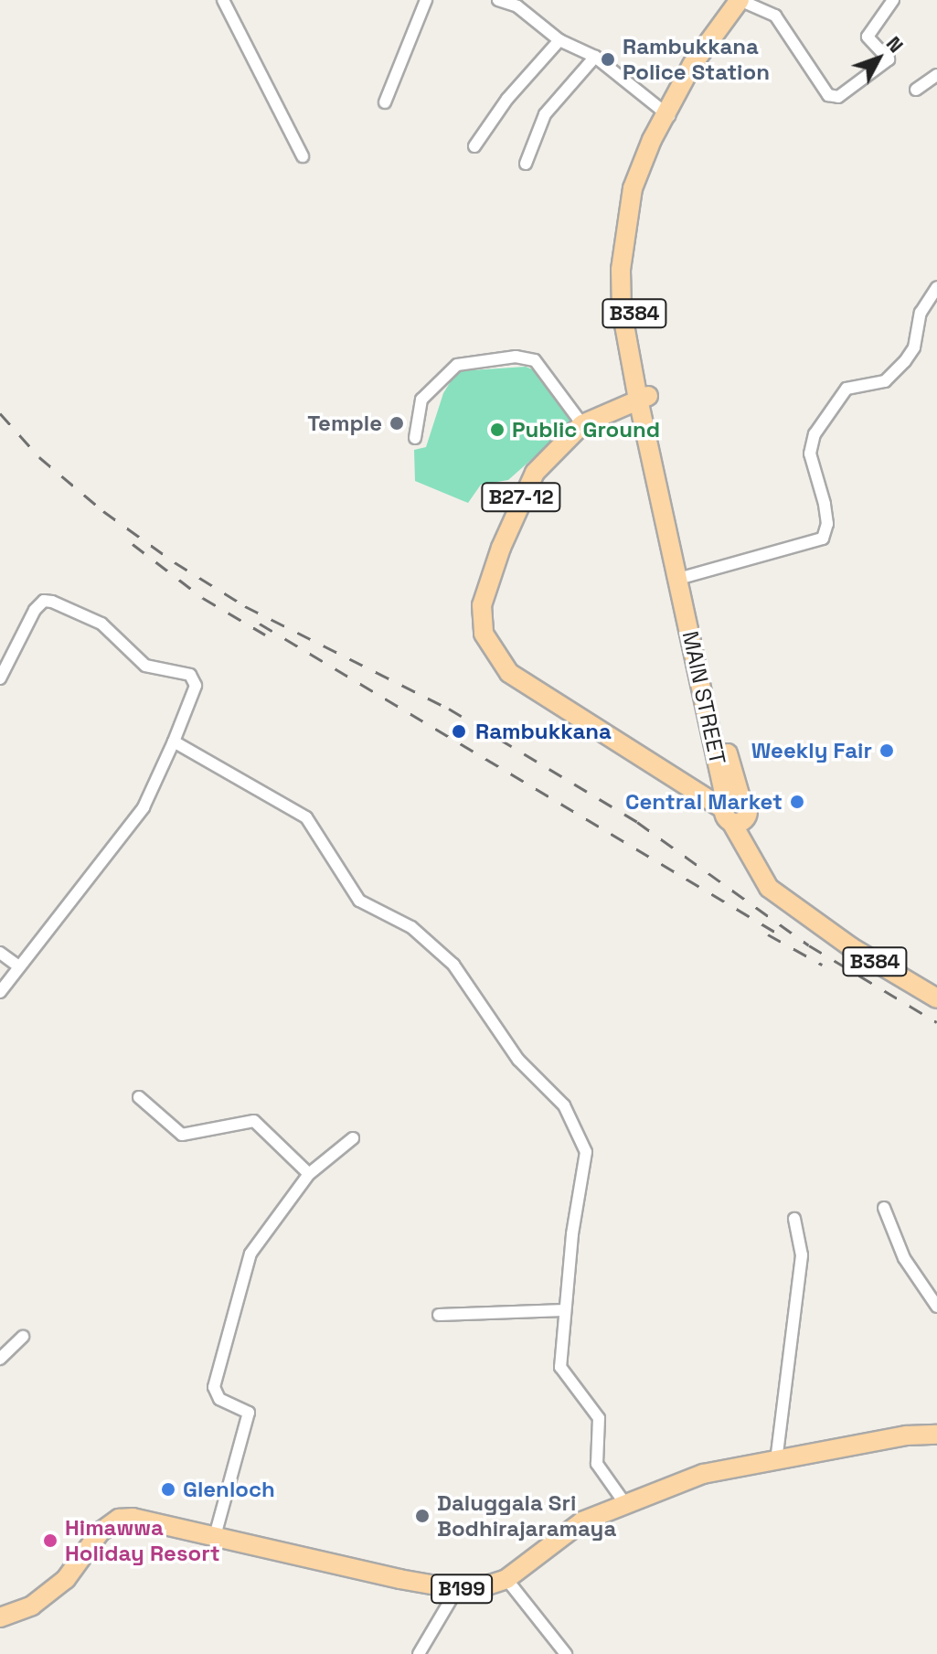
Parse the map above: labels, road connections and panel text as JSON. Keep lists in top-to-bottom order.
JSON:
{
  "streets": {
    "main road": [
      "B384",
      "B27-12",
      "MAIN STREET",
      "B199"
    ]
  },
  "crossings": [
    ["B384", "B27-12"],
    ["B384", "MAIN STREET"],
    ["B27-12", "MAIN STREET"]
  ],
  "places": [
    "Rambukkana Police Station",
    "Temple",
    "Public Ground",
    "Rambukkana",
    "Weekly Fair",
    "Central Market",
    "Glenloch",
    "Daluggala Sri Bodhirajaramaya",
    "Himawwa Holiday Resort"
  ],
  "north": "top right"
}
